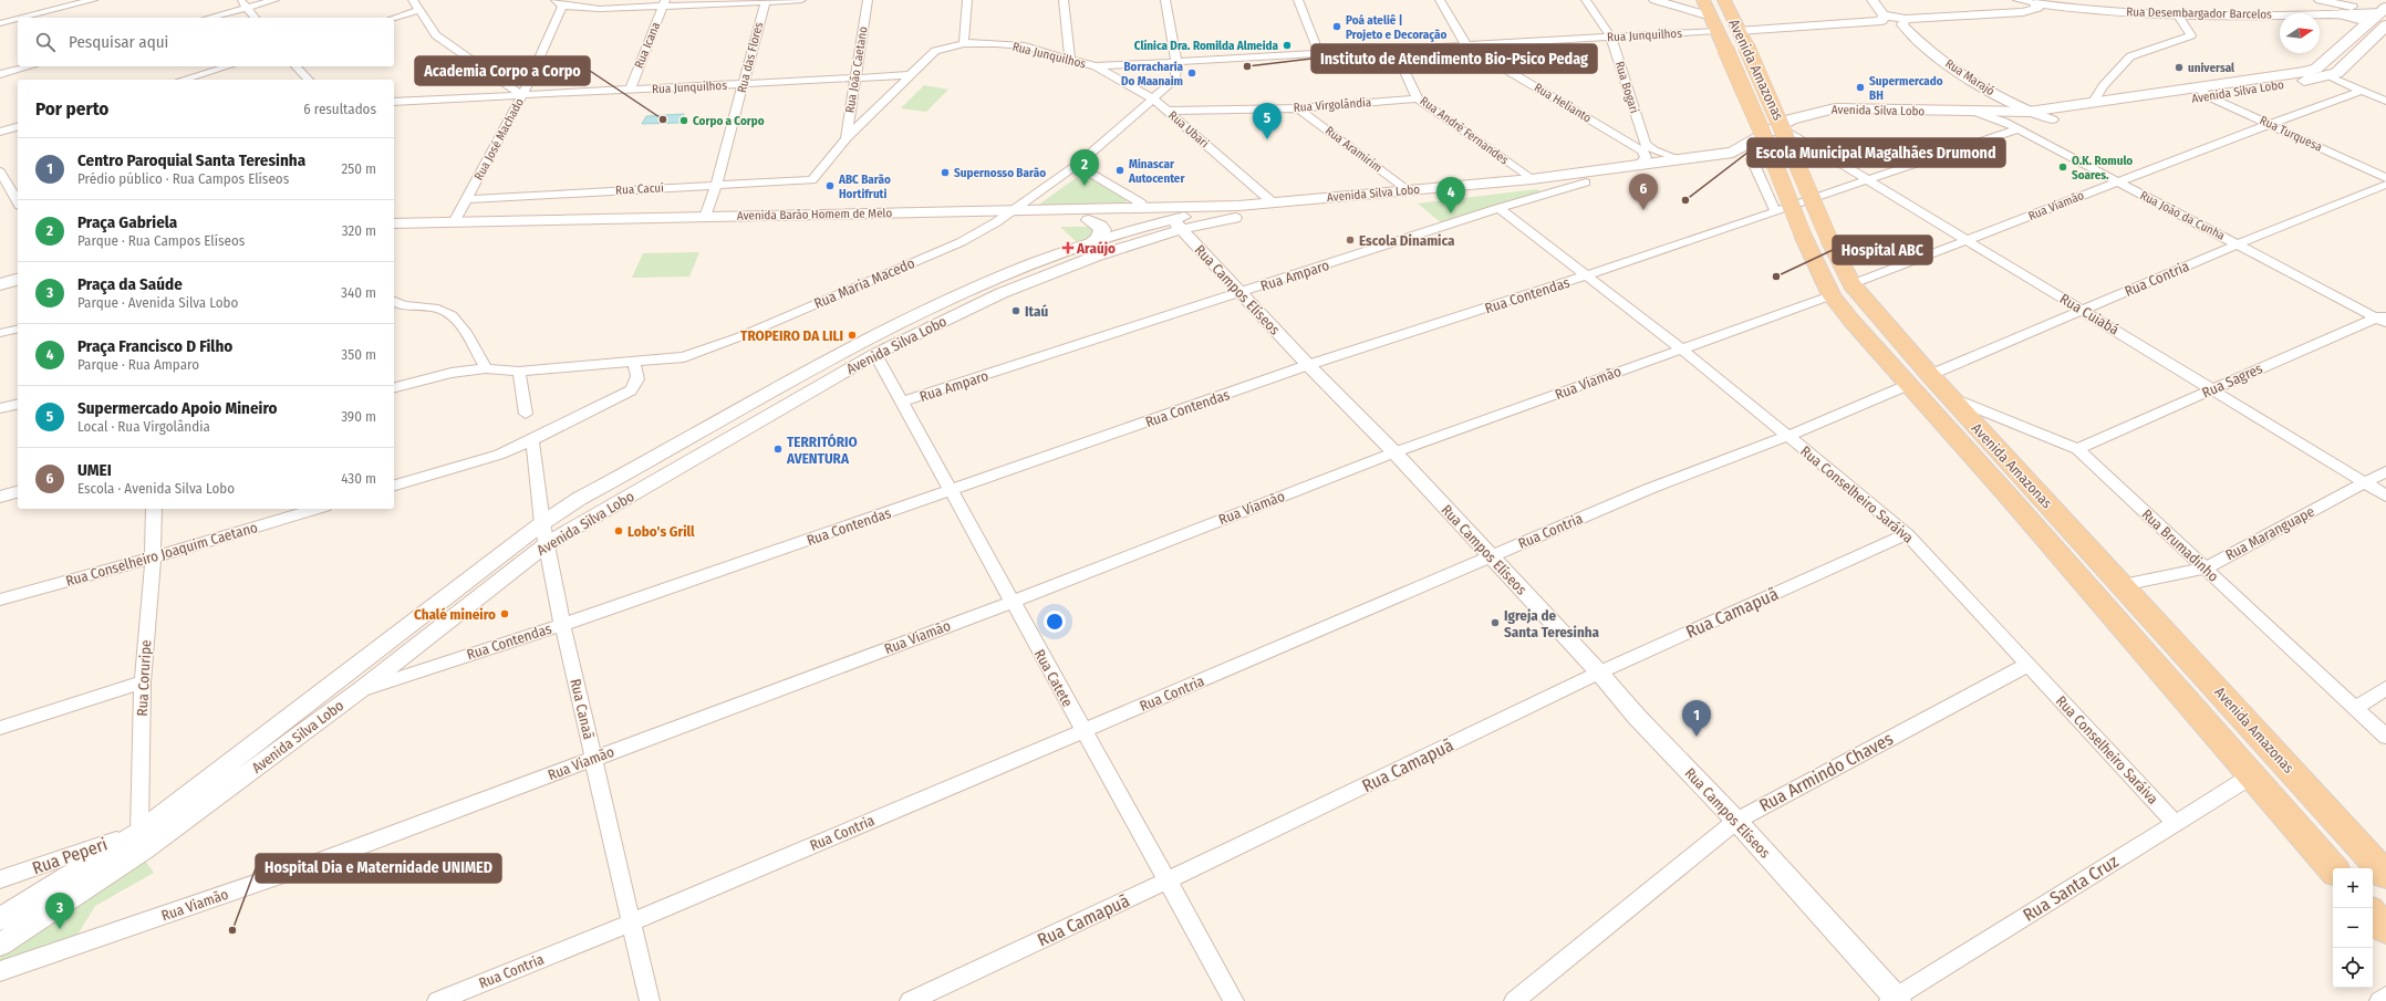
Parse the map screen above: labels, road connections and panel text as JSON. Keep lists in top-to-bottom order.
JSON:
{
  "streets": {
    "main road": ["Avenida Amazonas", "Avenida Silva Lobo", "Avenida Barão Homem de Melo"],
    "street": [
      "Rua Desembargador Barcelos",
      "Rua Junquilhos",
      "Rua Icana",
      "Rua das Flores",
      "Rua João Caetano",
      "Rua Marajó",
      "Rua Bogari",
      "Rua Helianto",
      "Rua Virgolândia",
      "Rua Ubari",
      "Rua André Fernandes",
      "Rua Turquesa",
      "Rua José Machado",
      "Rua Aramirim",
      "Rua Cacuí",
      "Rua Viamão",
      "Rua João da Cunha",
      "Rua Amparo",
      "Rua Contria",
      "Rua Maria Macedo",
      "Rua Campos Elíseos",
      "Rua Contendas",
      "Rua Cuiabá",
      "Rua Sagres",
      "Rua Conselheiro Saráiva",
      "Rua Maranguape",
      "Rua Brumadinho",
      "Rua Conselheiro Joaquim Caetano",
      "Rua Camapuã",
      "Rua Coruripe",
      "Rua Catete",
      "Rua Canaã",
      "Rua Armindo Chaves",
      "Rua Peperi",
      "Rua Santa Cruz"
    ]
  },
  "crossings": [
    ["Rua Desembargador Barcelos", "Avenida Silva Lobo"],
    ["Rua Junquilhos", "Rua Icana"],
    ["Rua Junquilhos", "Rua das Flores"],
    ["Rua Junquilhos", "Rua João Caetano"],
    ["Rua Junquilhos", "Avenida Amazonas"],
    ["Rua Junquilhos", "Rua Bogari"],
    ["Rua Junquilhos", "Rua Helianto"],
    ["Rua Junquilhos", "Rua Ubari"],
    ["Rua Junquilhos", "Rua André Fernandes"],
    ["Rua Junquilhos", "Rua José Machado"],
    ["Rua Junquilhos", "Rua Maria Macedo"],
    ["Rua das Flores", "Rua Cacuí"],
    ["Rua das Flores", "Avenida Barão Homem de Melo"],
    ["Rua João Caetano", "Rua Cacuí"],
    ["Avenida Amazonas", "Rua Viamão"],
    ["Avenida Amazonas", "Rua Contria"],
    ["Avenida Amazonas", "Rua Maranguape"],
    ["Avenida Amazonas", "Rua Brumadinho"],
    ["Avenida Amazonas", "Rua Santa Cruz"],
    ["Rua Marajó", "Avenida Silva Lobo"],
    ["Rua Marajó", "Rua João da Cunha"],
    ["Rua Bogari", "Avenida Silva Lobo"],
    ["Avenida Silva Lobo", "Rua Helianto"],
    ["Avenida Silva Lobo", "Rua Ubari"],
    ["Avenida Silva Lobo", "Rua André Fernandes"],
    ["Avenida Silva Lobo", "Rua Turquesa"],
    ["Avenida Silva Lobo", "Rua Aramirim"],
    ["Avenida Silva Lobo", "Avenida Barão Homem de Melo"],
    ["Avenida Silva Lobo", "Rua João da Cunha"],
    ["Avenida Silva Lobo", "Rua Amparo"],
    ["Avenida Silva Lobo", "Rua Campos Elíseos"],
    ["Avenida Silva Lobo", "Rua Contendas"],
    ["Avenida Silva Lobo", "Rua Cuiabá"],
    ["Avenida Silva Lobo", "Rua Coruripe"],
    ["Avenida Silva Lobo", "Rua Catete"],
    ["Avenida Silva Lobo", "Rua Canaã"],
    ["Avenida Silva Lobo", "Rua Peperi"],
    ["Rua Virgolândia", "Rua Ubari"],
    ["Rua Virgolândia", "Rua André Fernandes"],
    ["Rua Virgolândia", "Rua Aramirim"],
    ["Rua Ubari", "Rua Maria Macedo"],
    ["Rua Turquesa", "Rua Viamão"],
    ["Rua José Machado", "Rua Cacuí"],
    ["Rua José Machado", "Avenida Barão Homem de Melo"],
    ["Rua Viamão", "Rua João da Cunha"],
    ["Rua Viamão", "Rua Campos Elíseos"],
    ["Rua Viamão", "Rua Cuiabá"],
    ["Rua Viamão", "Rua Conselheiro Saráiva"],
    ["Rua Viamão", "Rua Catete"],
    ["Rua Viamão", "Rua Canaã"],
    ["Avenida Barão Homem de Melo", "Rua Maria Macedo"],
    ["Avenida Barão Homem de Melo", "Rua Campos Elíseos"],
    ["Rua João da Cunha", "Rua Contria"],
    ["Rua João da Cunha", "Rua Contendas"],
    ["Rua João da Cunha", "Rua Sagres"],
    ["Rua Amparo", "Rua Campos Elíseos"],
    ["Rua Amparo", "Rua Conselheiro Saráiva"],
    ["Rua Amparo", "Rua Catete"],
    ["Rua Contria", "Rua Campos Elíseos"],
    ["Rua Contria", "Rua Cuiabá"],
    ["Rua Contria", "Rua Conselheiro Saráiva"],
    ["Rua Contria", "Rua Catete"],
    ["Rua Contria", "Rua Canaã"],
    ["Rua Campos Elíseos", "Rua Contendas"],
    ["Rua Campos Elíseos", "Rua Camapuã"],
    ["Rua Campos Elíseos", "Rua Armindo Chaves"],
    ["Rua Campos Elíseos", "Rua Santa Cruz"],
    ["Rua Contendas", "Rua Cuiabá"],
    ["Rua Contendas", "Rua Conselheiro Saráiva"],
    ["Rua Contendas", "Rua Catete"],
    ["Rua Contendas", "Rua Canaã"],
    ["Rua Cuiabá", "Rua Sagres"],
    ["Rua Cuiabá", "Rua Maranguape"],
    ["Rua Sagres", "Rua Brumadinho"],
    ["Rua Conselheiro Saráiva", "Rua Camapuã"],
    ["Rua Conselheiro Saráiva", "Rua Armindo Chaves"],
    ["Rua Conselheiro Saráiva", "Rua Santa Cruz"],
    ["Rua Maranguape", "Rua Brumadinho"],
    ["Rua Conselheiro Joaquim Caetano", "Rua Coruripe"],
    ["Rua Camapuã", "Rua Catete"],
    ["Rua Coruripe", "Rua Peperi"]
  ],
  "places": {
    "other": [
      "Poá ateliê | Projeto e Decoração",
      "Clínica Dra. Romilda Almeida",
      "Instituto de Atendimento Bio-Psico Pedag",
      "universal",
      "Borracharia Do Maanaim",
      "Supermercado BH",
      "Academia Corpo a Corpo",
      "Corpo a Corpo",
      "O.K. Romulo Soares.",
      "Minascar Autocenter",
      "Supernosso Barão",
      "ABC Barão Hortifruti",
      "Escola Municipal Magalhães Drumond",
      "Escola Dinamica",
      "Hospital ABC",
      "Itaú",
      "TROPEIRO DA LILI",
      "TERRITÓRIO AVENTURA",
      "Lobo's Grill",
      "Chalé mineiro",
      "Igreja de Santa Teresinha",
      "Hospital Dia e Maternidade UNIMED"
    ],
    "health": ["Araújo"]
  },
  "north": "right",
  "page": {
    "search": "Pesquisar aqui",
    "heading": ["Por perto", "6 resultados"],
    "pins": [
      "5",
      "2",
      "6",
      "4",
      "1",
      "3"
    ],
    "list": [
      {
        "mark": "1",
        "name": "Centro Paroquial Santa Teresinha",
        "note": "Prédio público · Rua Campos Elíseos",
        "value": "250 m"
      },
      {
        "mark": "2",
        "name": "Praça Gabriela",
        "note": "Parque · Rua Campos Elíseos",
        "value": "320 m"
      },
      {
        "mark": "3",
        "name": "Praça da Saúde",
        "note": "Parque · Avenida Silva Lobo",
        "value": "340 m"
      },
      {
        "mark": "4",
        "name": "Praça Francisco D Filho",
        "note": "Parque · Rua Amparo",
        "value": "350 m"
      },
      {
        "mark": "5",
        "name": "Supermercado Apoio Mineiro",
        "note": "Local · Rua Virgolândia",
        "value": "390 m"
      },
      {
        "mark": "6",
        "name": "UMEI",
        "note": "Escola · Avenida Silva Lobo",
        "value": "430 m"
      }
    ],
    "map_buttons": ["+", "−"]
  }
}
